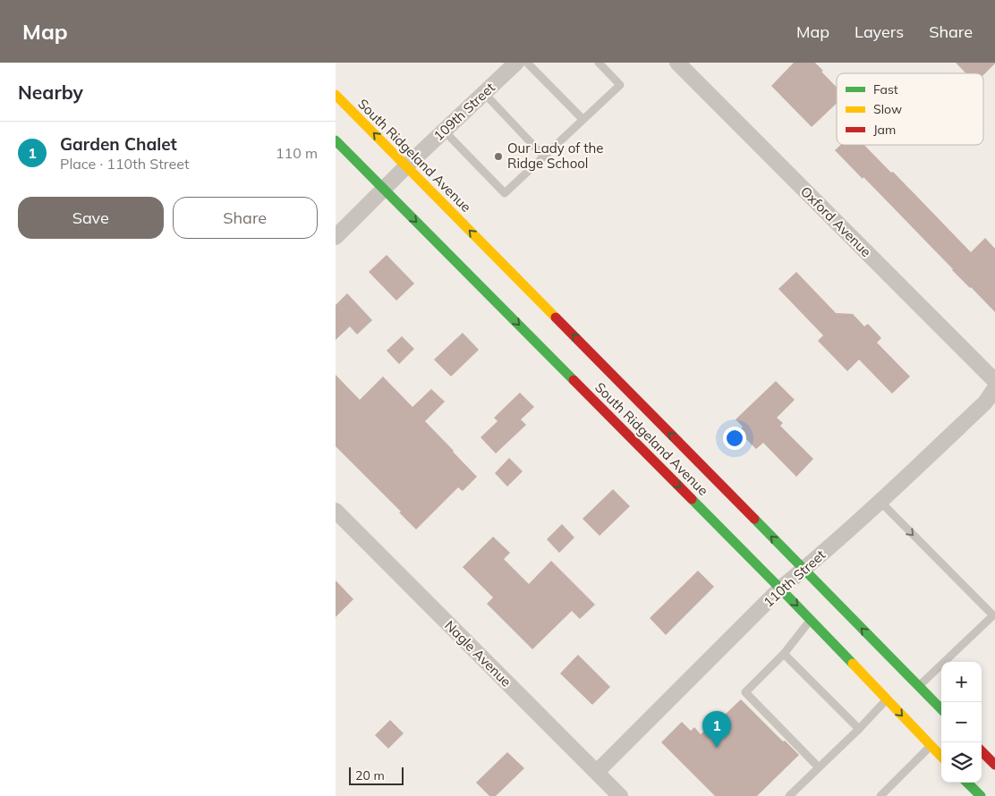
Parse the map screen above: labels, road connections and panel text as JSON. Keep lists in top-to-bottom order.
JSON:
{
  "streets": {
    "main road": ["South Ridgeland Avenue"],
    "street": [
      "109th Street",
      "Oxford Avenue",
      "110th Street",
      "Nagle Avenue"
    ]
  },
  "crossings": [
    ["109th Street", "South Ridgeland Avenue"],
    ["South Ridgeland Avenue", "110th Street"],
    ["110th Street", "Nagle Avenue"]
  ],
  "places": ["Our Lady of the Ridge School"],
  "legend": ["Fast", "Slow", "Jam"],
  "scale_bar": "20 m",
  "page": {
    "header": "Map",
    "nav": ["Map", "Layers", "Share"],
    "heading": "Nearby",
    "list": [
      {
        "mark": "1",
        "name": "Garden Chalet",
        "note": "Place · 110th Street",
        "value": "110 m"
      }
    ],
    "buttons": ["Save", "Share"],
    "map_buttons": ["+", "−"],
    "pins": "1",
    "scale": "20 m"
  }
}
